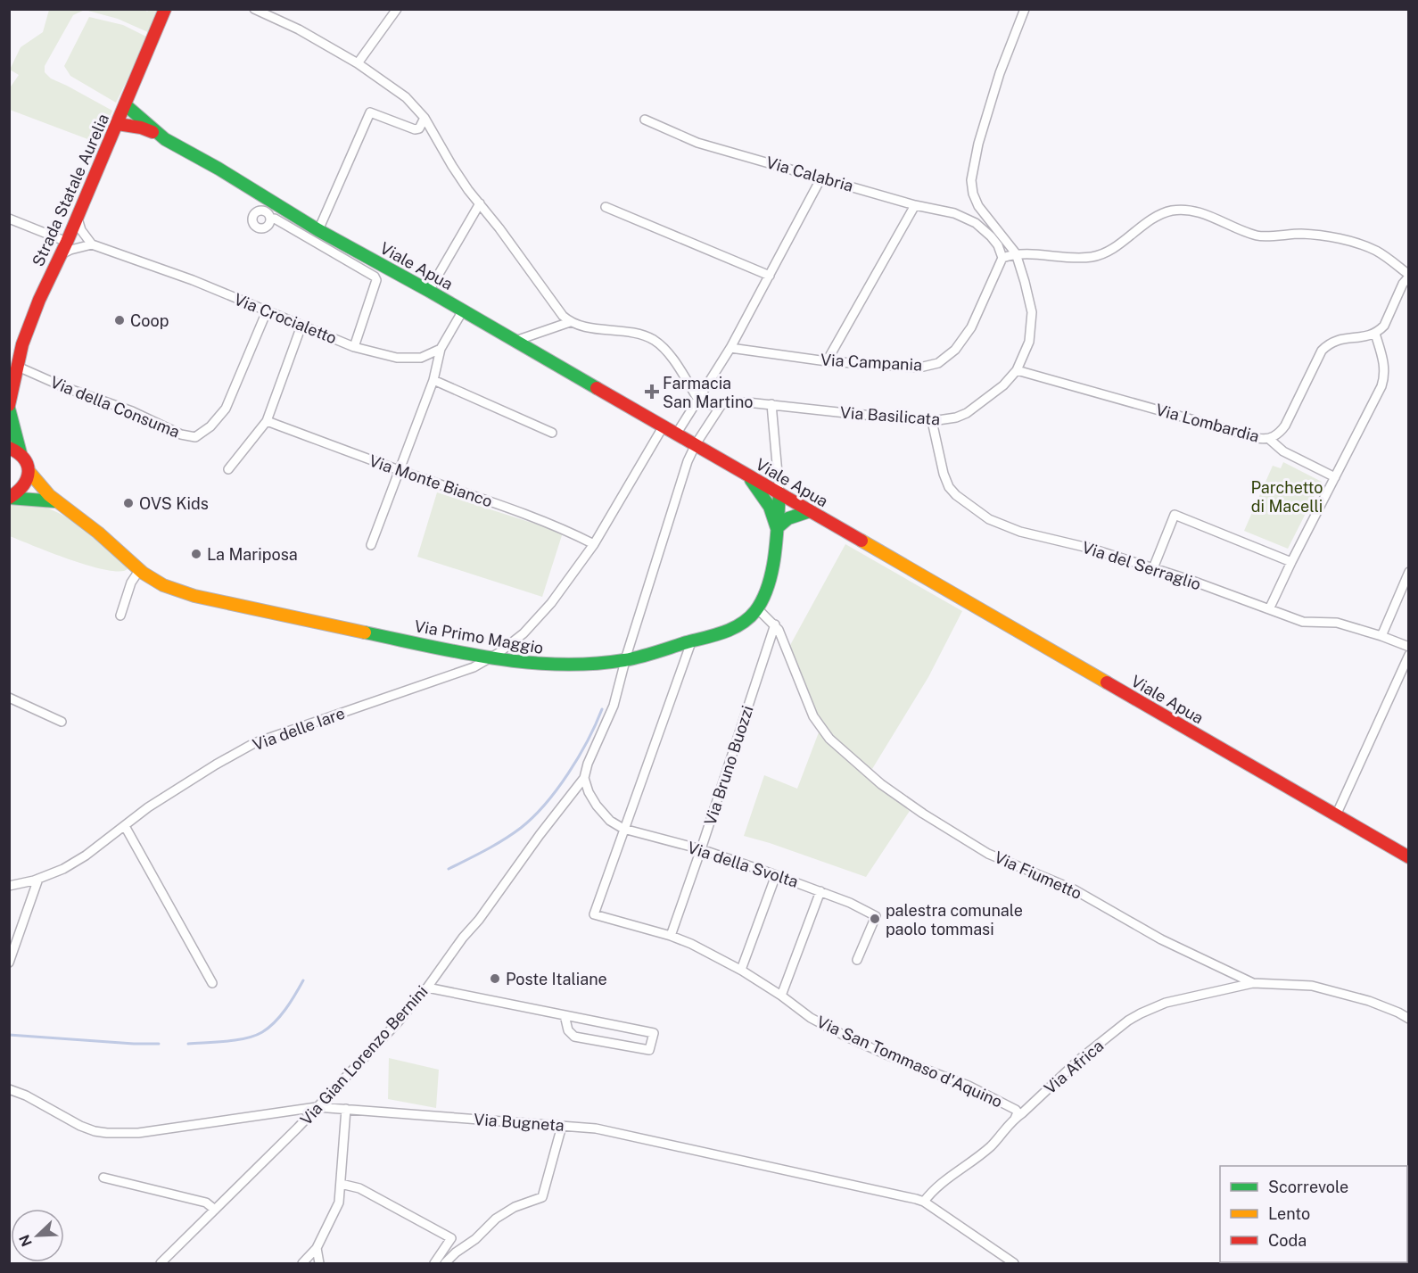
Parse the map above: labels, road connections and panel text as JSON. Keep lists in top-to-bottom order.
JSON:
{
  "streets": {
    "street": [
      "Via Calabria",
      "Strada Statale Aurelia",
      "Viale Apua",
      "Via Crocialetto",
      "Via Campania",
      "Via della Consuma",
      "Via Basilicata",
      "Via Lombardia",
      "Via Monte Bianco",
      "Via del Serraglio",
      "Via Primo Maggio",
      "Via delle Iare",
      "Via Bruno Buozzi",
      "Via della Svolta",
      "Via Fiumetto",
      "Via Gian Lorenzo Bernini",
      "Via San Tommaso d'Aquino",
      "Via Africa",
      "Via Bugneta"
    ]
  },
  "crossings": [
    ["Via Calabria", "Via Campania"],
    ["Strada Statale Aurelia", "Viale Apua"],
    ["Strada Statale Aurelia", "Via della Consuma"],
    ["Strada Statale Aurelia", "Via Primo Maggio"],
    ["Viale Apua", "Via Primo Maggio"],
    ["Viale Apua", "Via delle Iare"],
    ["Viale Apua", "Via Gian Lorenzo Bernini"],
    ["Via Crocialetto", "Via della Consuma"],
    ["Via Basilicata", "Via Lombardia"],
    ["Via Basilicata", "Via del Serraglio"],
    ["Via Monte Bianco", "Via delle Iare"],
    ["Via Primo Maggio", "Via delle Iare"],
    ["Via Primo Maggio", "Via Fiumetto"],
    ["Via Primo Maggio", "Via Gian Lorenzo Bernini"],
    ["Via Bruno Buozzi", "Via della Svolta"],
    ["Via Bruno Buozzi", "Via Fiumetto"],
    ["Via Bruno Buozzi", "Via San Tommaso d'Aquino"],
    ["Via della Svolta", "Via Gian Lorenzo Bernini"],
    ["Via della Svolta", "Via San Tommaso d'Aquino"],
    ["Via Fiumetto", "Via Africa"],
    ["Via Gian Lorenzo Bernini", "Via Bugneta"],
    ["Via San Tommaso d'Aquino", "Via Africa"],
    ["Via Africa", "Via Bugneta"]
  ],
  "parks": ["Parchetto di Macelli"],
  "places": {
    "other": [
      "Coop",
      "OVS Kids",
      "La Mariposa",
      "palestra comunale paolo tommasi",
      "Poste Italiane"
    ],
    "health": ["Farmacia San Martino"]
  },
  "legend": ["Scorrevole", "Lento", "Coda"],
  "north": "bottom left"
}
